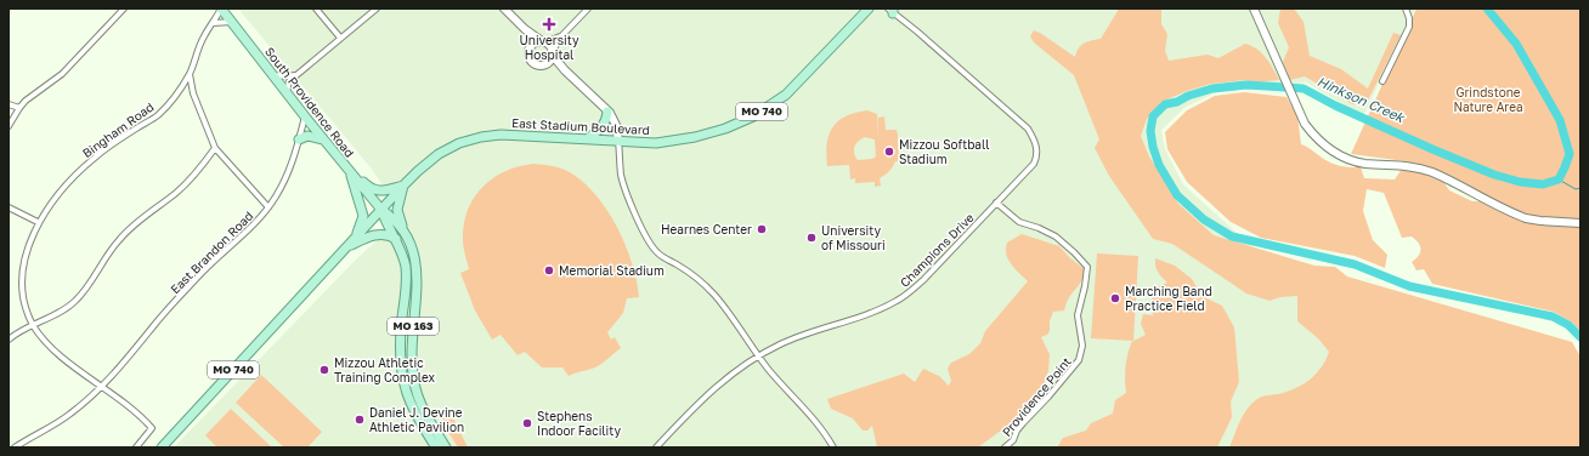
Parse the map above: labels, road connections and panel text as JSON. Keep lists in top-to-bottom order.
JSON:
{
  "streets": {
    "main road": [
      "South Providence Road",
      "MO 740",
      "East Stadium Boulevard",
      "MO 163"
    ],
    "street": [
      "Bingham Road",
      "Champions Drive",
      "East Brandon Road",
      "Providence Point"
    ]
  },
  "crossings": [
    ["South Providence Road", "East Stadium Boulevard"],
    ["South Providence Road", "Bingham Road"],
    ["South Providence Road", "East Brandon Road"],
    ["Bingham Road", "East Brandon Road"],
    ["Champions Drive", "Providence Point"]
  ],
  "water": ["Hinkson Creek"],
  "parks": ["Grindstone Nature Area"],
  "places": {
    "health": ["University Hospital"],
    "other": [
      "Mizzou Softball Stadium",
      "Hearnes Center",
      "University of Missouri",
      "Memorial Stadium",
      "Marching Band Practice Field",
      "Mizzou Athletic Training Complex",
      "Daniel J. Devine Athletic Pavilion",
      "Stephens Indoor Facility"
    ]
  }
}
